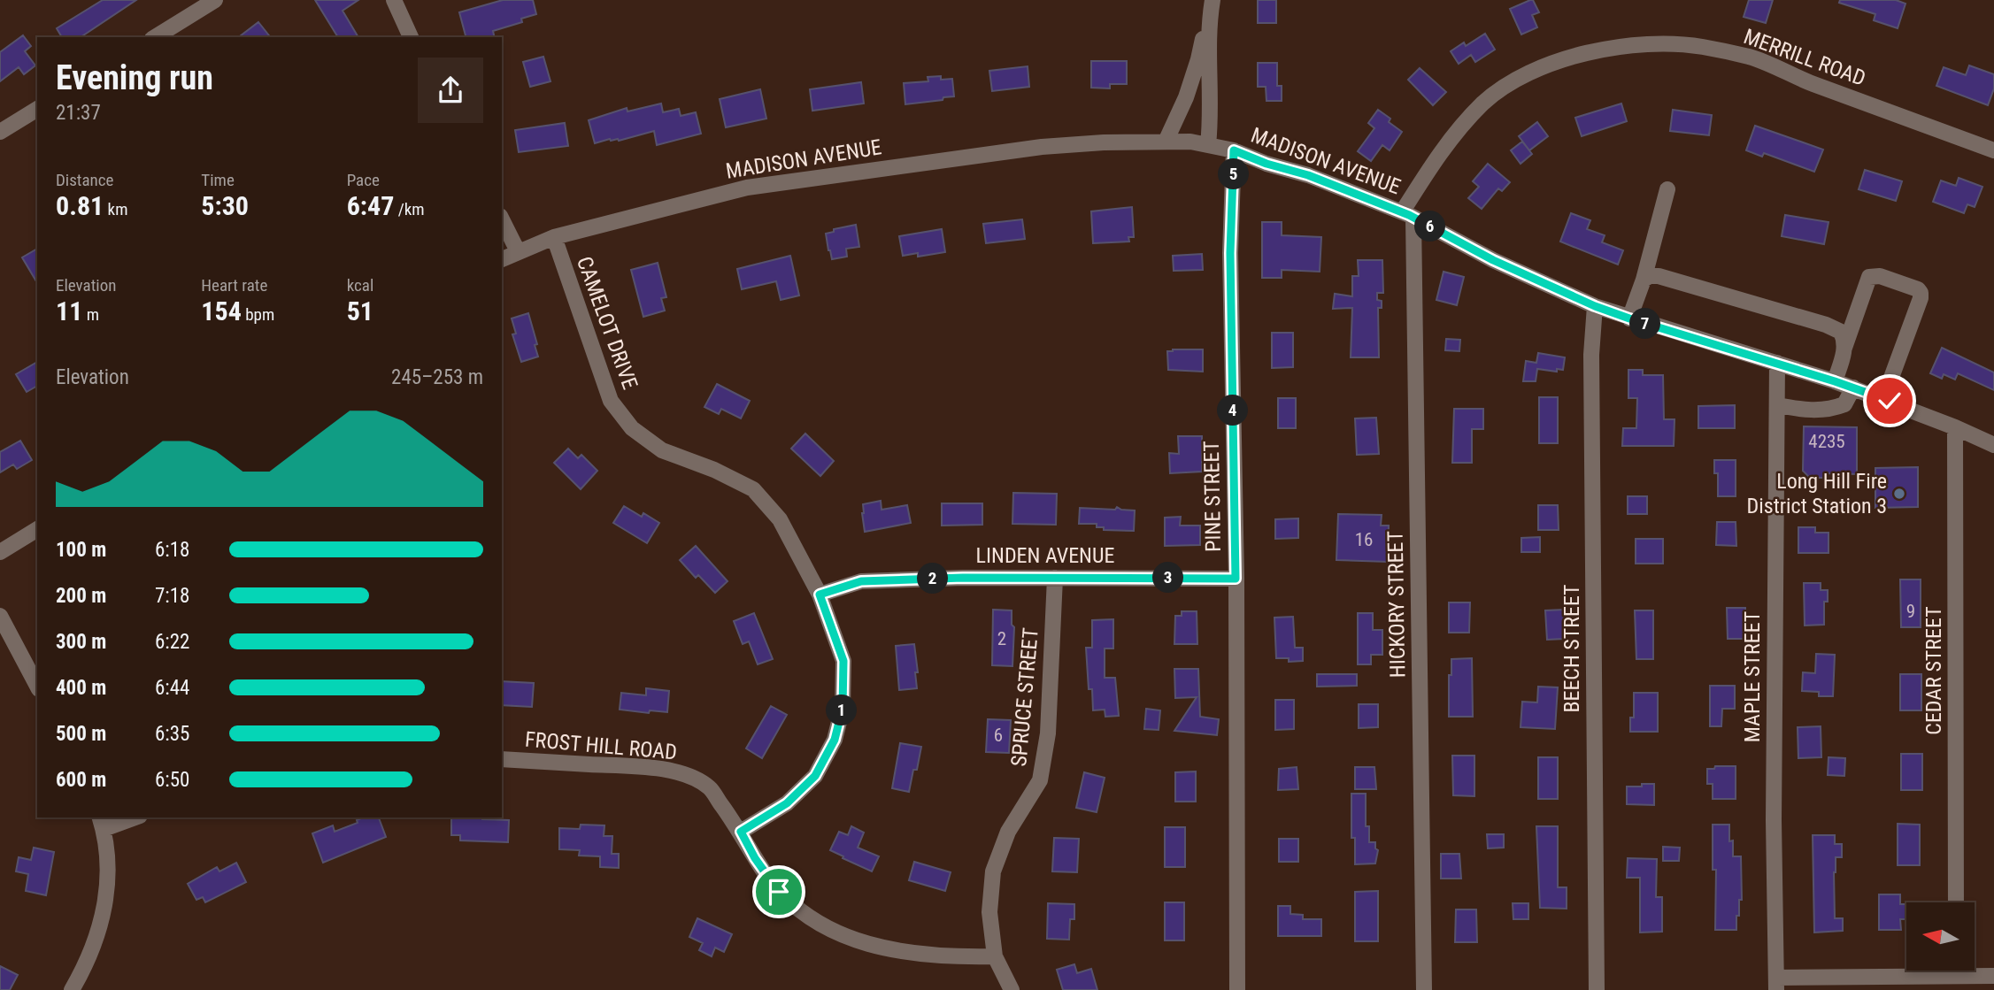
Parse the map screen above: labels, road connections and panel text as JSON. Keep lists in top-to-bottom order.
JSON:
{
  "streets": {
    "street": [
      "MERRILL ROAD",
      "MADISON AVENUE",
      "CAMELOT DRIVE",
      "PINE STREET",
      "LINDEN AVENUE",
      "HICKORY STREET",
      "BEECH STREET",
      "CEDAR STREET",
      "MAPLE STREET",
      "SPRUCE STREET",
      "FROST HILL ROAD"
    ]
  },
  "crossings": [
    ["MERRILL ROAD", "MADISON AVENUE"],
    ["MERRILL ROAD", "HICKORY STREET"],
    ["MADISON AVENUE", "CAMELOT DRIVE"],
    ["MADISON AVENUE", "PINE STREET"],
    ["MADISON AVENUE", "HICKORY STREET"],
    ["MADISON AVENUE", "BEECH STREET"],
    ["MADISON AVENUE", "CEDAR STREET"],
    ["MADISON AVENUE", "MAPLE STREET"],
    ["CAMELOT DRIVE", "LINDEN AVENUE"],
    ["CAMELOT DRIVE", "FROST HILL ROAD"],
    ["PINE STREET", "LINDEN AVENUE"],
    ["LINDEN AVENUE", "SPRUCE STREET"],
    ["SPRUCE STREET", "FROST HILL ROAD"]
  ],
  "places": ["Long Hill Fire District Station 3"],
  "house_numbers": [
    "4235",
    "16",
    "9",
    "2",
    "6"
  ],
  "north": "left",
  "page": {
    "heading": ["Evening run", "21:37"],
    "stats": [
      ["Distance", "0.81 km"],
      ["Time", "5:30"],
      ["Pace", "6:47 /km"],
      ["Elevation", "11 m"],
      ["Heart rate", "154 bpm"],
      ["kcal", "51"]
    ],
    "pins": [
      "5",
      "6",
      "7",
      "4",
      "3",
      "2",
      "1"
    ],
    "chart": ["Elevation", "245–253 m"],
    "list": [
      {
        "name": "100 m",
        "note": "6:18"
      },
      {
        "name": "200 m",
        "note": "7:18"
      },
      {
        "name": "300 m",
        "note": "6:22"
      },
      {
        "name": "400 m",
        "note": "6:44"
      },
      {
        "name": "500 m",
        "note": "6:35"
      },
      {
        "name": "600 m",
        "note": "6:50"
      }
    ]
  }
}
